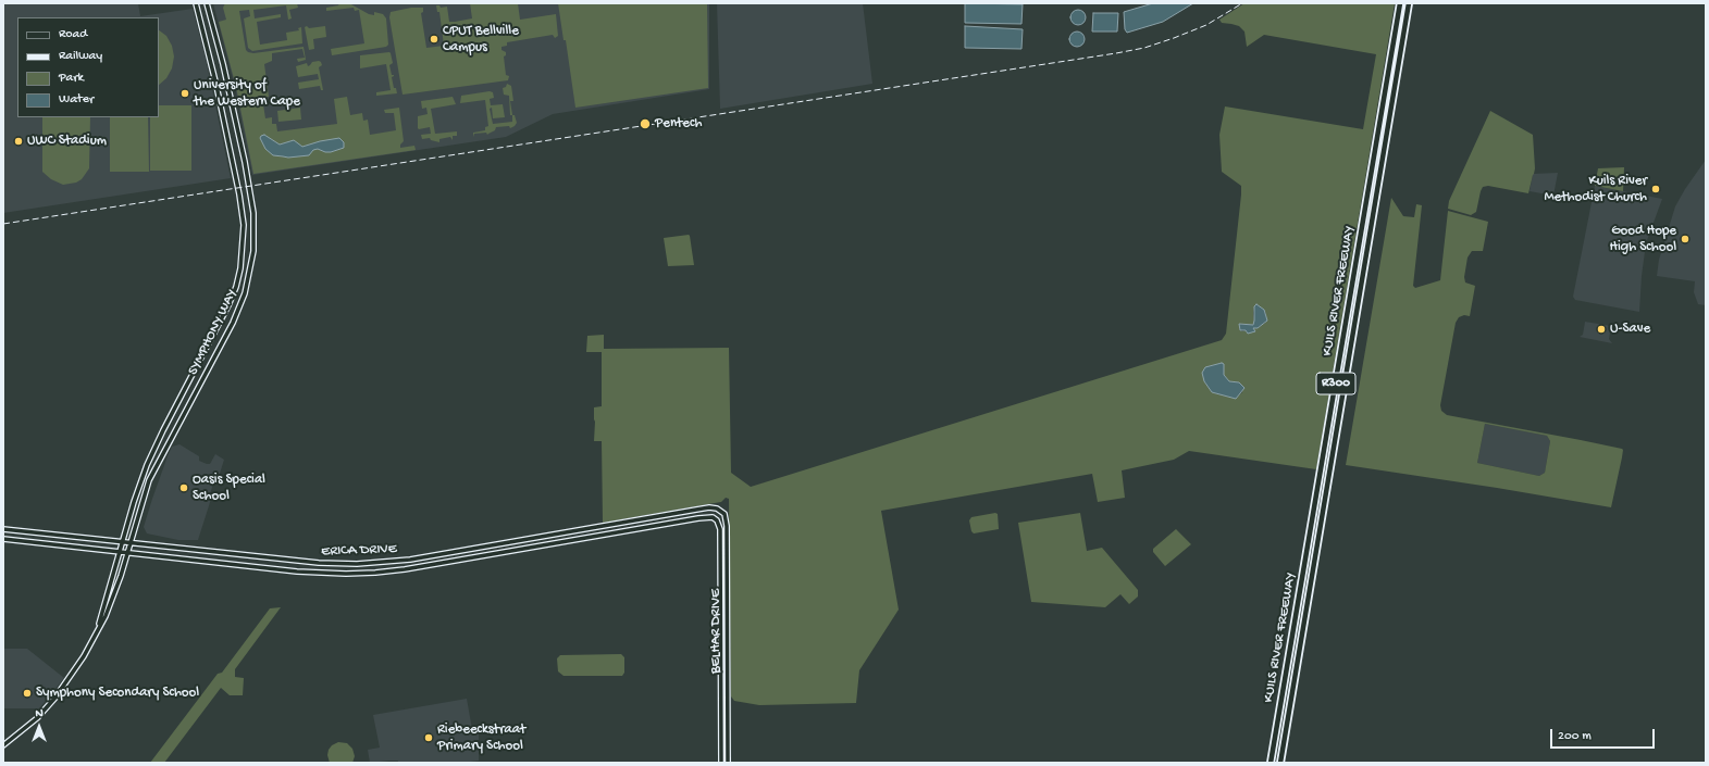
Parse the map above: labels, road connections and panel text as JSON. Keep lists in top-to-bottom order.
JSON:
{
  "streets": {
    "highway": ["KUILS RIVER FREEWAY", "R300"],
    "main road": ["SYMPHONY WAY", "ERICA DRIVE", "BELHAR DRIVE"]
  },
  "crossings": [
    ["SYMPHONY WAY", "ERICA DRIVE"],
    ["ERICA DRIVE", "BELHAR DRIVE"]
  ],
  "places": [
    "CPUT Bellville Campus",
    "University of the Western Cape",
    "Pentech",
    "UWC Stadium",
    "Kuils River Methodist Church",
    "Good Hope High School",
    "U-Save",
    "Oasis Special School",
    "Symphony Secondary School",
    "Riebeeckstraat Primary School"
  ],
  "legend": [
    "Road",
    "Railway",
    "Park",
    "Water"
  ],
  "scale_bar": "200 m",
  "north": "top"
}
